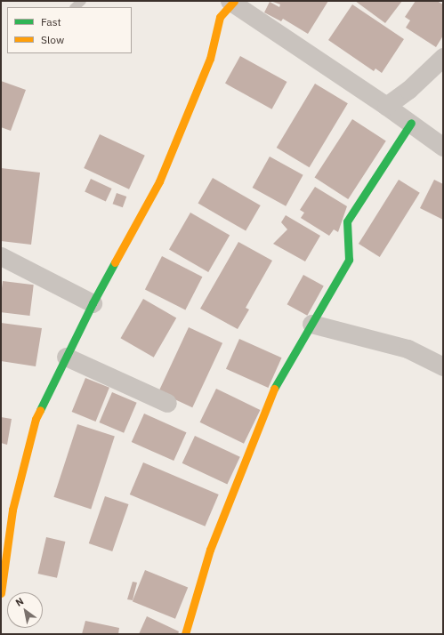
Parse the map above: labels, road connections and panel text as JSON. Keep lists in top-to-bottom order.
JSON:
{
  "legend": ["Fast", "Slow"],
  "north": "top left"
}
